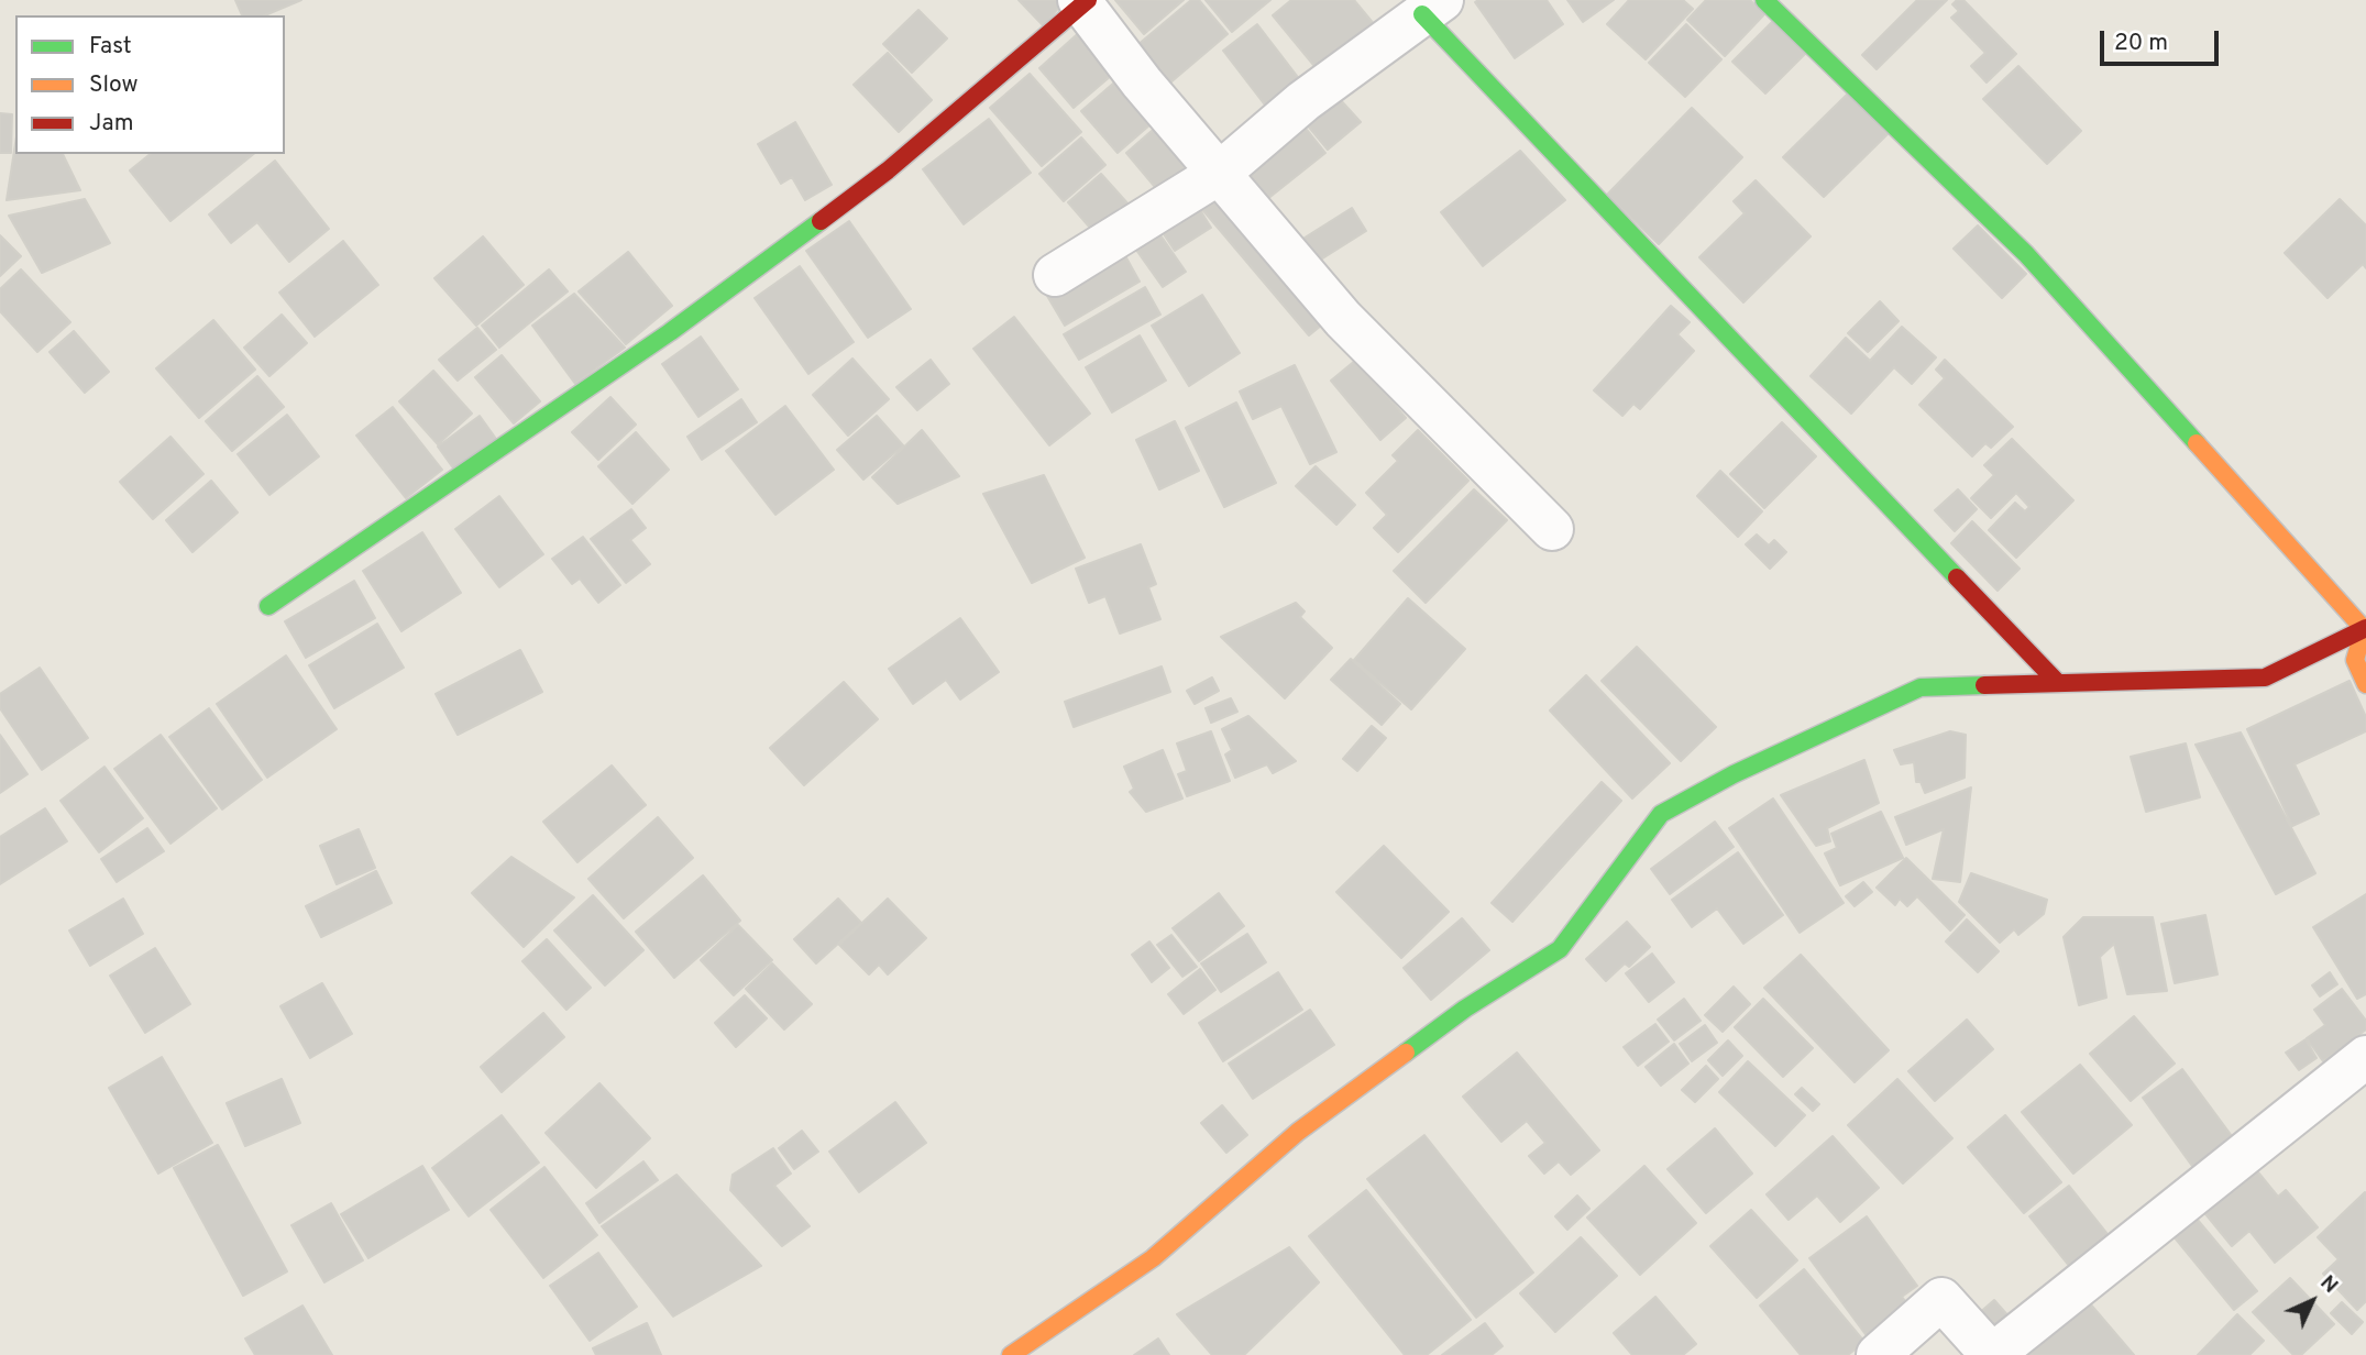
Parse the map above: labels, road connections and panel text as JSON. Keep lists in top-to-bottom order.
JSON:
{
  "legend": ["Fast", "Slow", "Jam"],
  "scale_bar": "20 m",
  "north": "top right"
}
